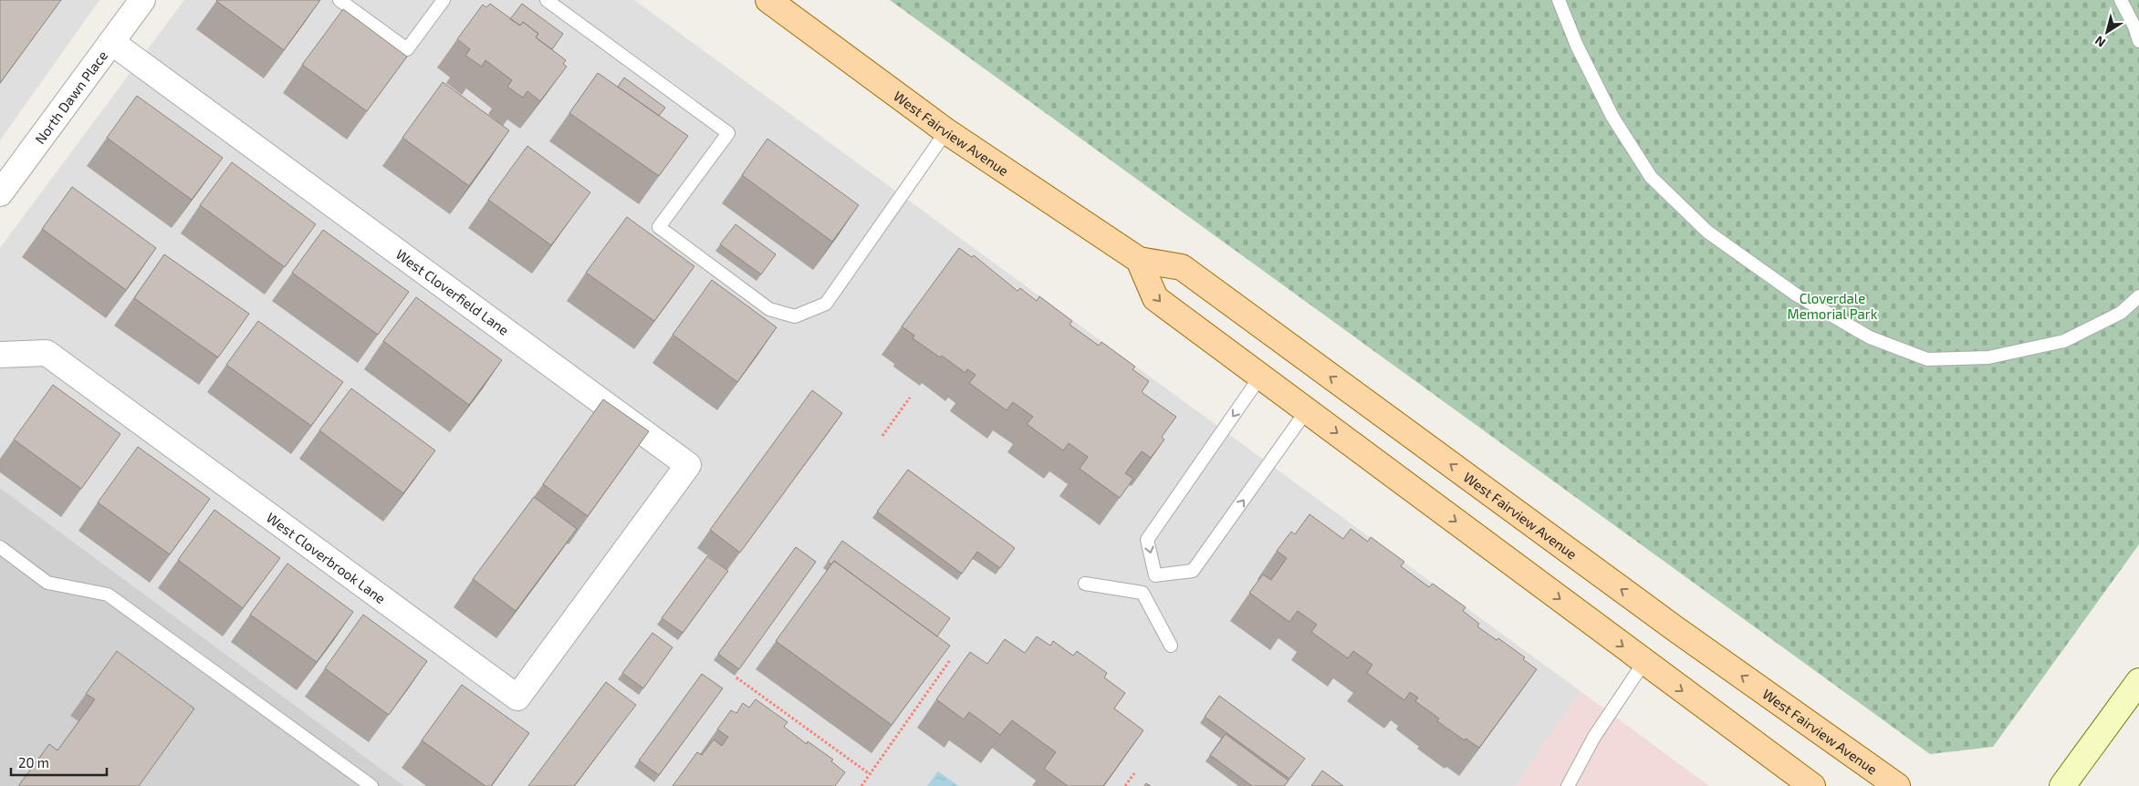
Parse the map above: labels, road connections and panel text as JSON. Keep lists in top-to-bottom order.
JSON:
{
  "streets": {
    "main road": ["West Fairview Avenue"],
    "street": ["North Dawn Place", "West Cloverfield Lane", "West Cloverbrook Lane"]
  },
  "crossings": [
    ["North Dawn Place", "West Cloverfield Lane"],
    ["West Cloverfield Lane", "West Cloverbrook Lane"]
  ],
  "parks": ["Cloverdale Memorial Park"],
  "scale_bar": "20 m",
  "north": "bottom left"
}
